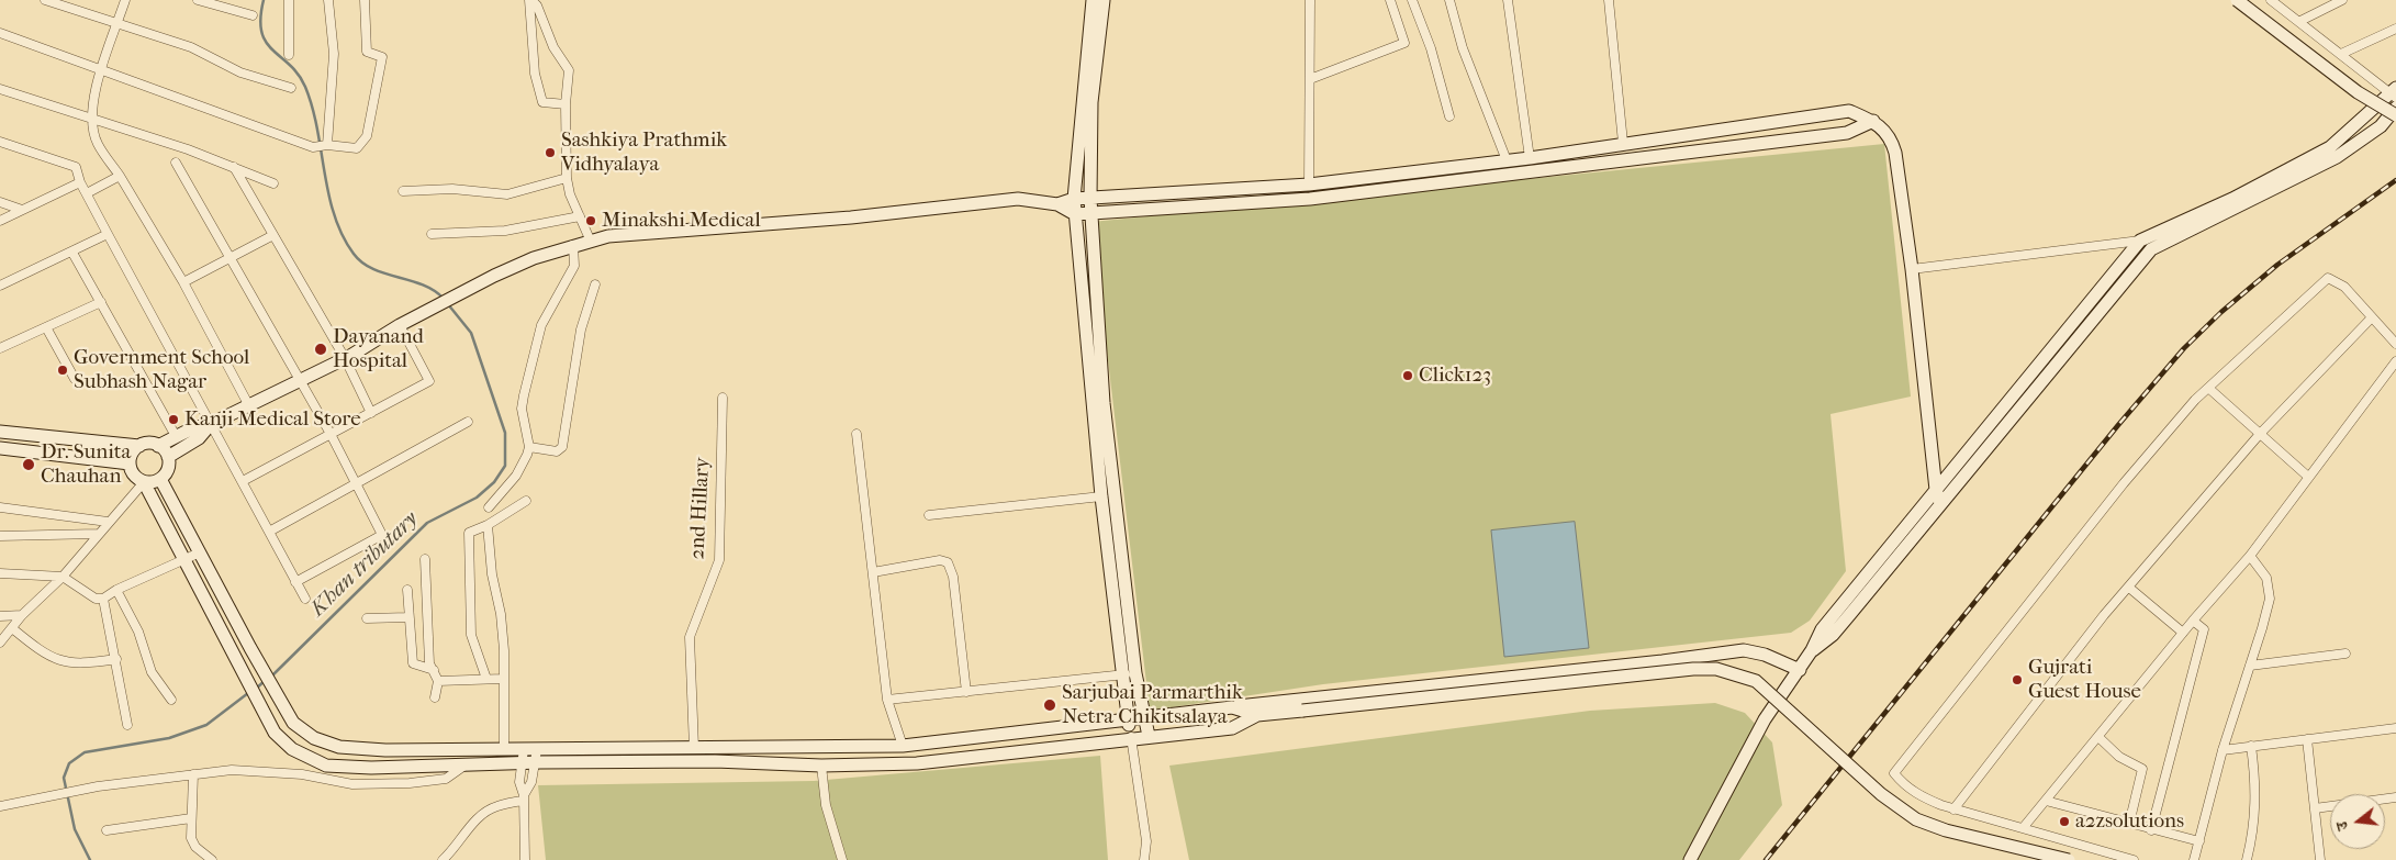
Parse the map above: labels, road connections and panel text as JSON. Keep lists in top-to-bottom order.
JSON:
{
  "streets": {
    "street": ["2nd Hillary"]
  },
  "water": ["Khan tributary"],
  "places": [
    "Sashkiya Prathmik Vidhyalaya",
    "Minakshi Medical",
    "Dayanand Hospital",
    "Government School Subhash Nagar",
    "Click123",
    "Kanji Medical Store",
    "Dr. Sunita Chauhan",
    "Gujrati Guest House",
    "Sarjubai Parmarthik Netra Chikitsalaya",
    "a2zsolutions"
  ],
  "north": "left"
}
